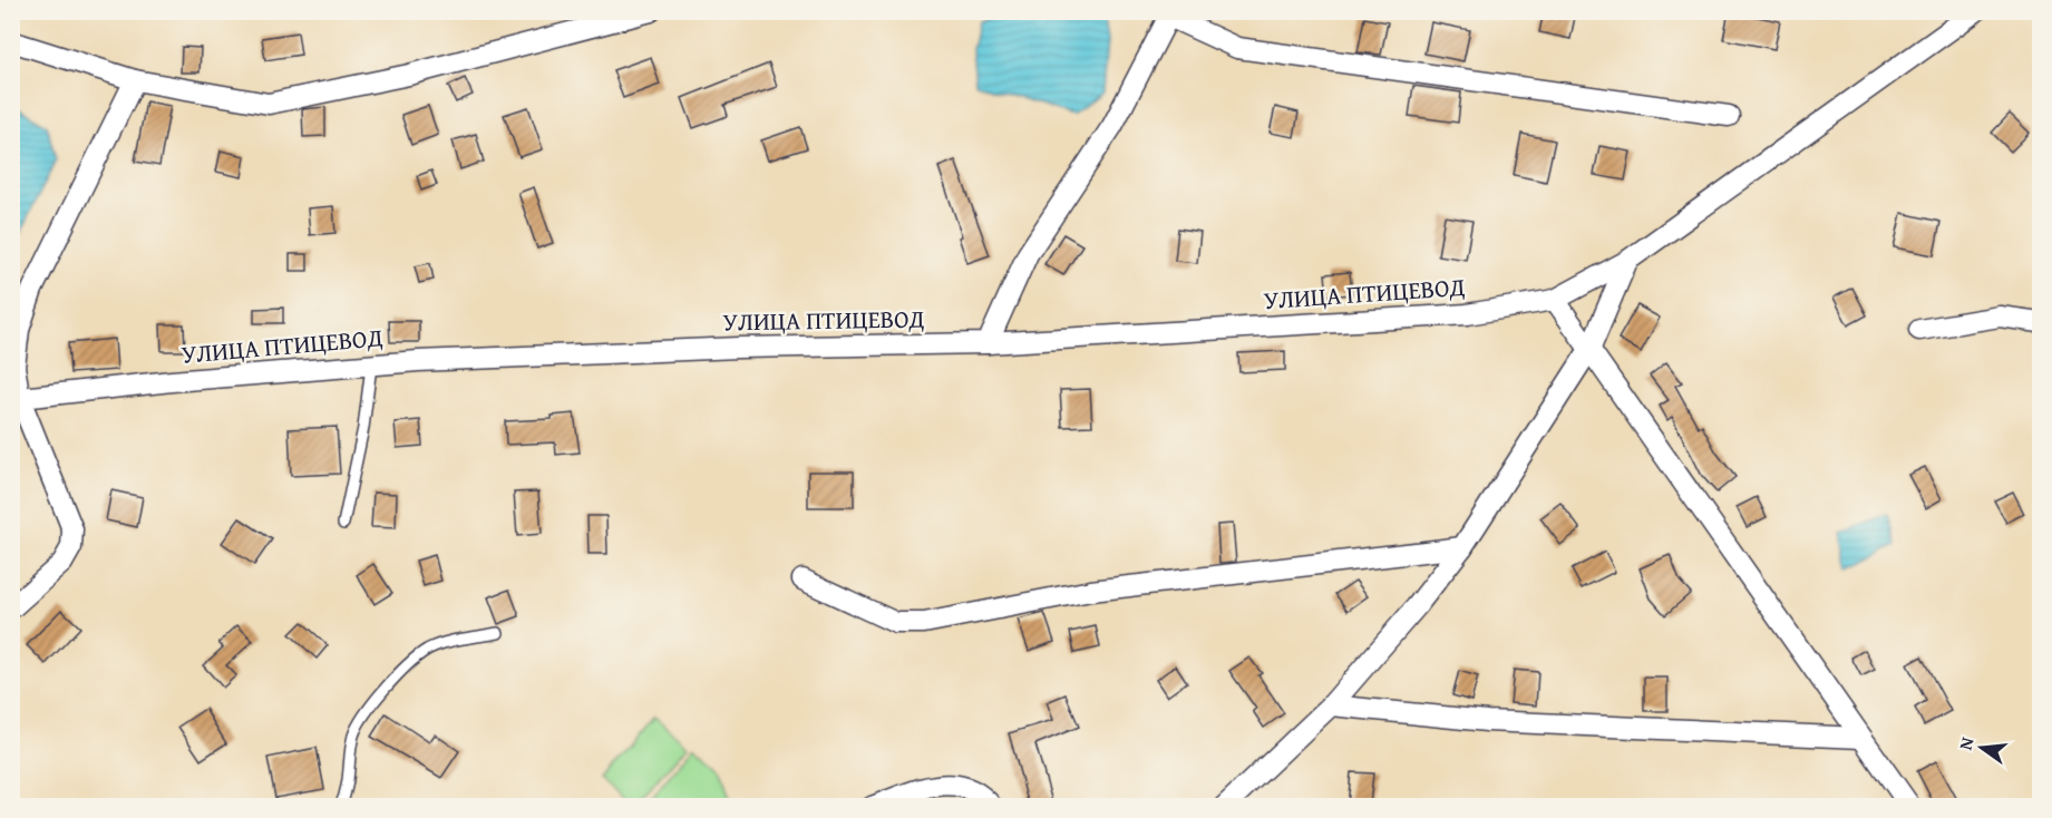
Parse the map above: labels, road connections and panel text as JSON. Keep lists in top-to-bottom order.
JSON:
{
  "streets": {
    "street": ["УЛИЦА ПТИЦЕВОД"]
  },
  "north": "left"
}
